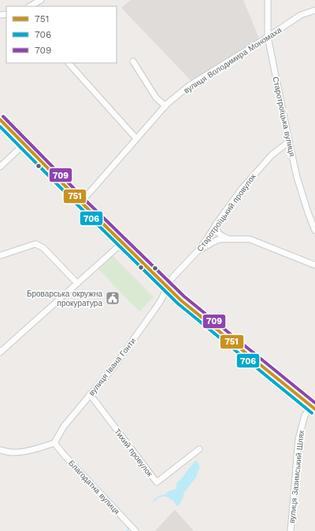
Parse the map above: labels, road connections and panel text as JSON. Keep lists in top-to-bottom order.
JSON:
{
  "streets": {
    "street": [
      "вулиця Володимира Мономаха",
      "Старотроїцька вулиця",
      "Старотроїцький провулок",
      "вулиця Івана Гонти",
      "Тихий провулок",
      "вулиця Зазимський Шлях",
      "Благодатна вулиця"
    ]
  },
  "crossings": [
    ["вулиця Володимира Мономаха", "Старотроїцька вулиця"],
    ["Старотроїцька вулиця", "Старотроїцький провулок"],
    ["Старотроїцький провулок", "вулиця Івана Гонти"],
    ["вулиця Івана Гонти", "Тихий провулок"],
    ["вулиця Івана Гонти", "Благодатна вулиця"]
  ],
  "places": {
    "public building": ["Броварська окружна прокуратура"]
  },
  "lines": ["transit line 709", "transit line 751", "transit line 706"],
  "legend": ["751", "706", "709"]
}
